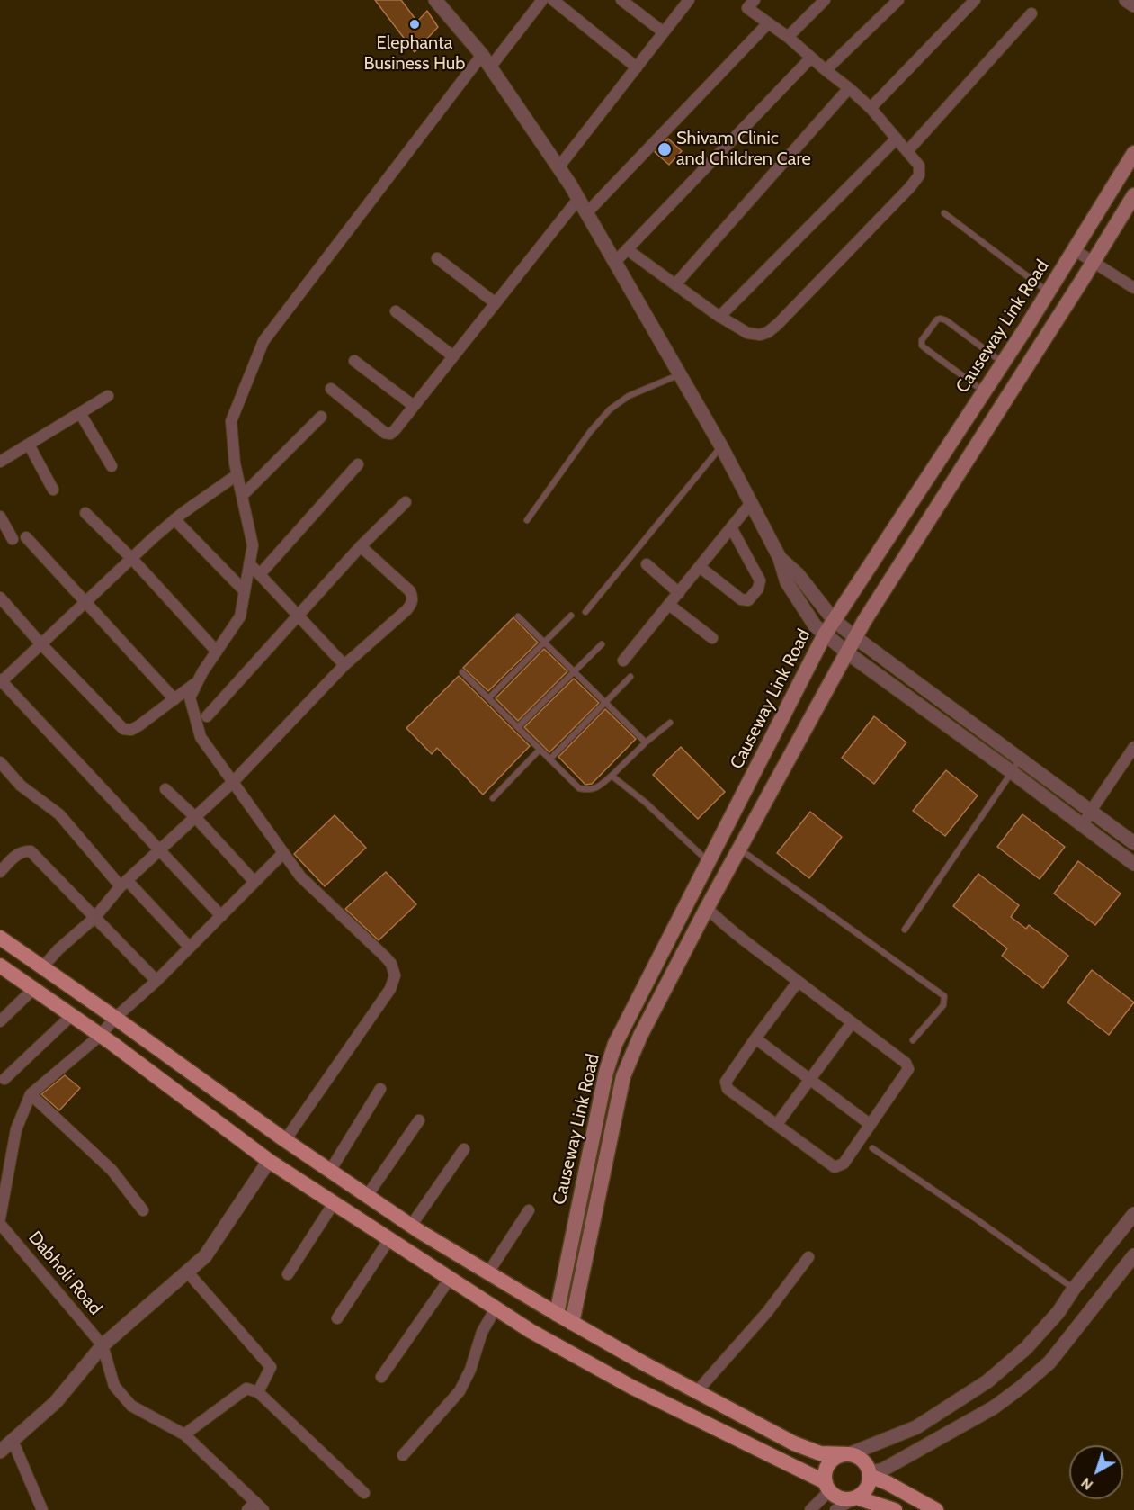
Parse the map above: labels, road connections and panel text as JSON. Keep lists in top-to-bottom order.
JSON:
{
  "streets": {
    "main road": ["Causeway Link Road"],
    "street": ["Dabholi Road"]
  },
  "places": ["Elephanta Business Hub", "Shivam Clinic and Children Care"],
  "north": "bottom left"
}
